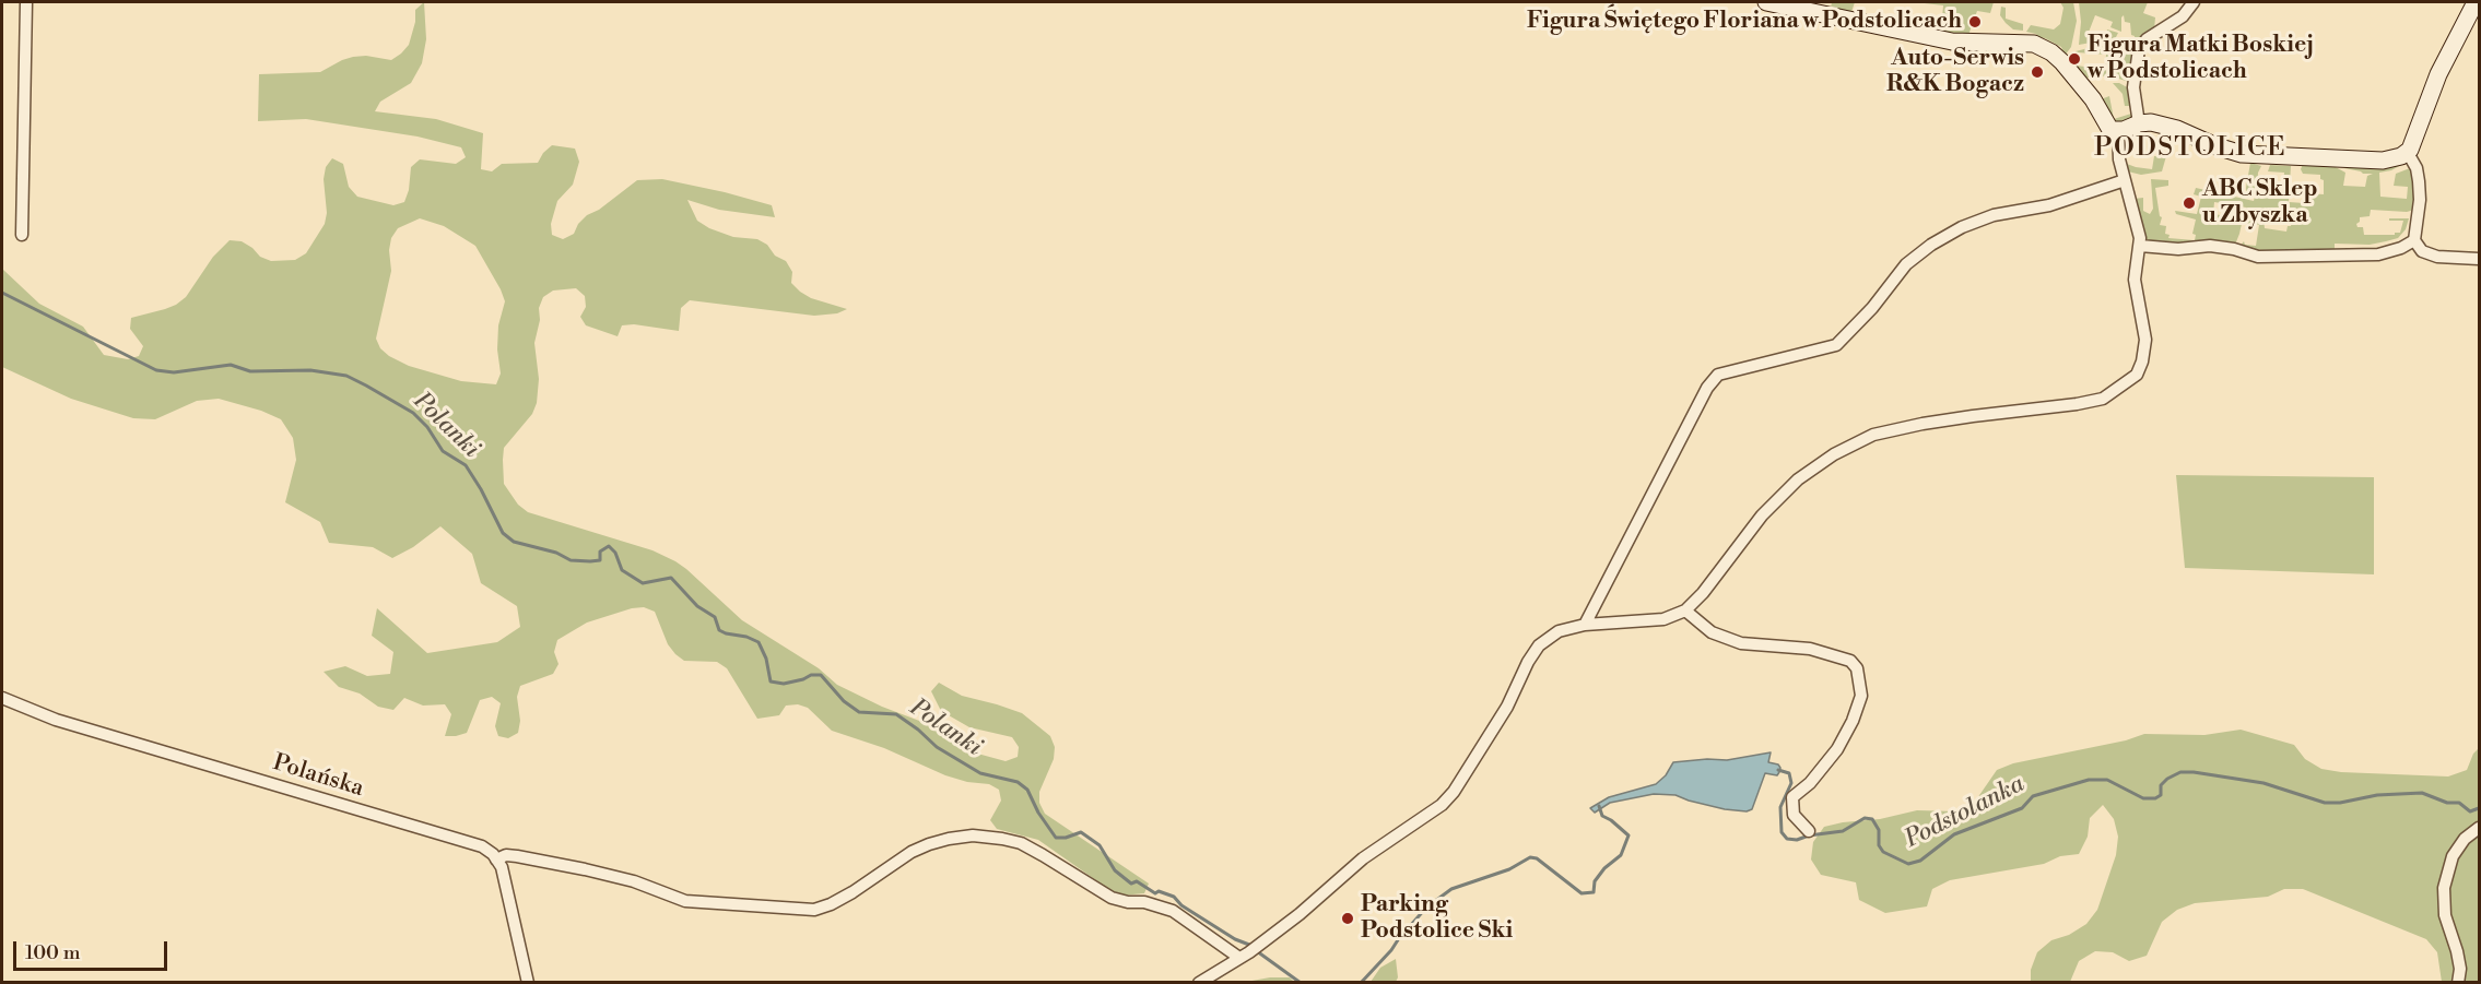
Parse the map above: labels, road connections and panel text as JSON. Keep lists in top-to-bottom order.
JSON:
{
  "streets": {
    "street": ["Polańska"]
  },
  "districts": ["PODSTOLICE"],
  "water": ["Polanki", "Podstolanka"],
  "places": [
    "Figura Świętego Floriana w Podstolicach",
    "Figura Matki Boskiej w Podstolicach",
    "Auto-Serwis R&K Bogacz",
    "ABC Sklep u Zbyszka",
    "Parking Podstolice Ski"
  ],
  "scale_bar": "100 m"
}
